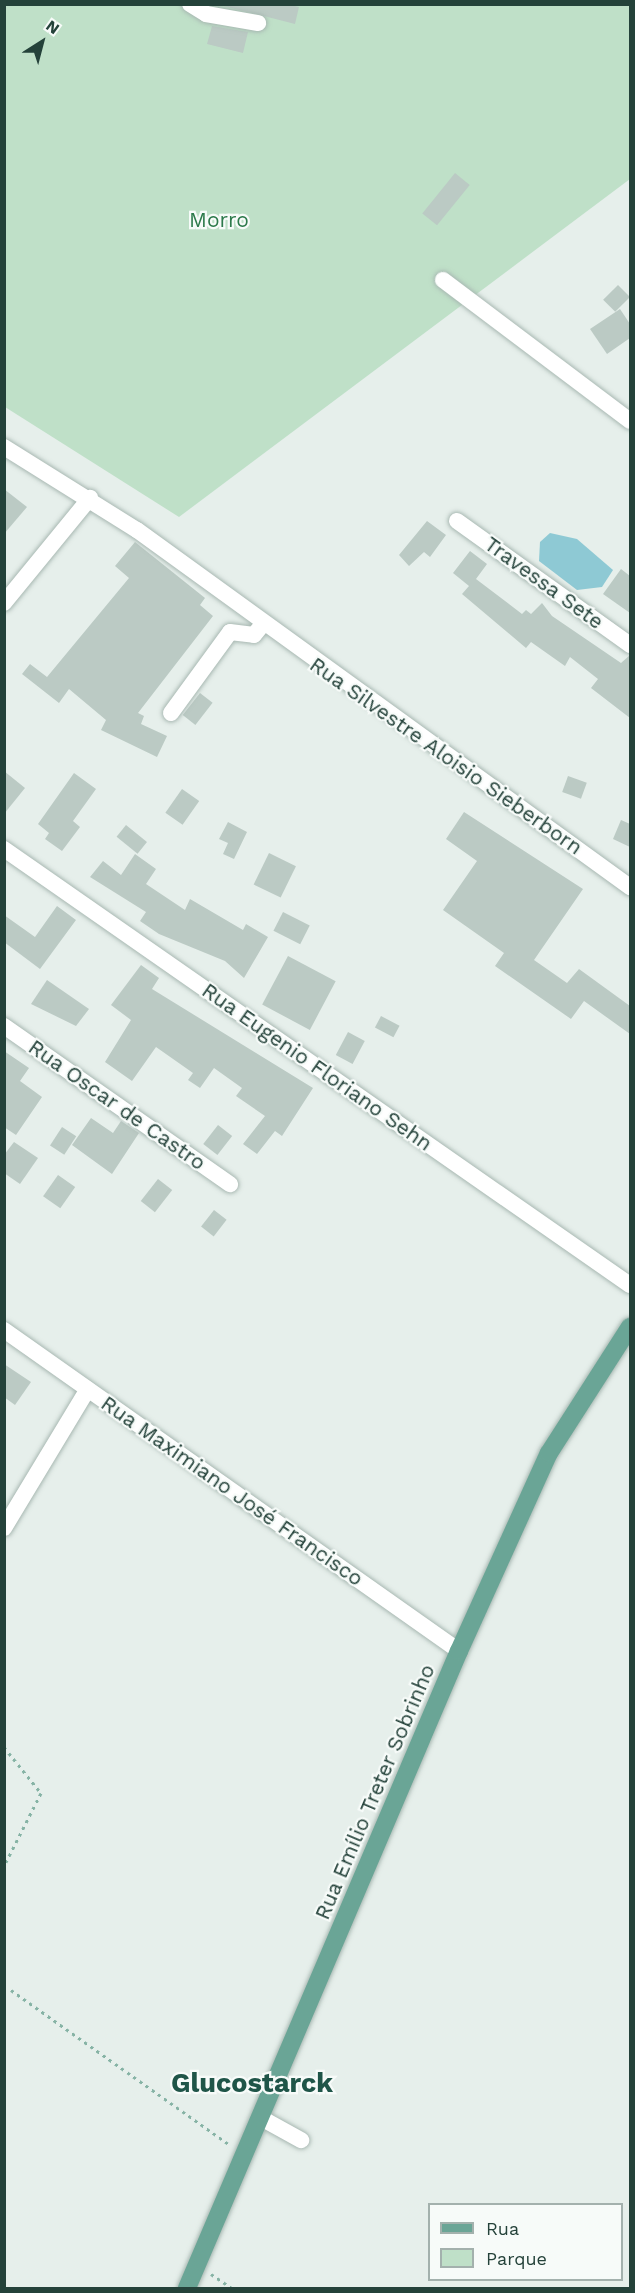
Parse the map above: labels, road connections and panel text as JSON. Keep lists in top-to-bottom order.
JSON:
{
  "streets": {
    "main road": ["Rua Emílio Treter Sobrinho"],
    "street": [
      "Travessa Sete",
      "Rua Silvestre Aloisio Sieberborn",
      "Rua Eugenio Floriano Sehn",
      "Rua Oscar de Castro",
      "Rua Maximiano José Francisco"
    ]
  },
  "crossings": [
    ["Rua Maximiano José Francisco", "Rua Emílio Treter Sobrinho"]
  ],
  "districts": ["Glucostarck"],
  "parks": ["Morro"],
  "legend": ["Rua", "Parque"],
  "north": "top right"
}
